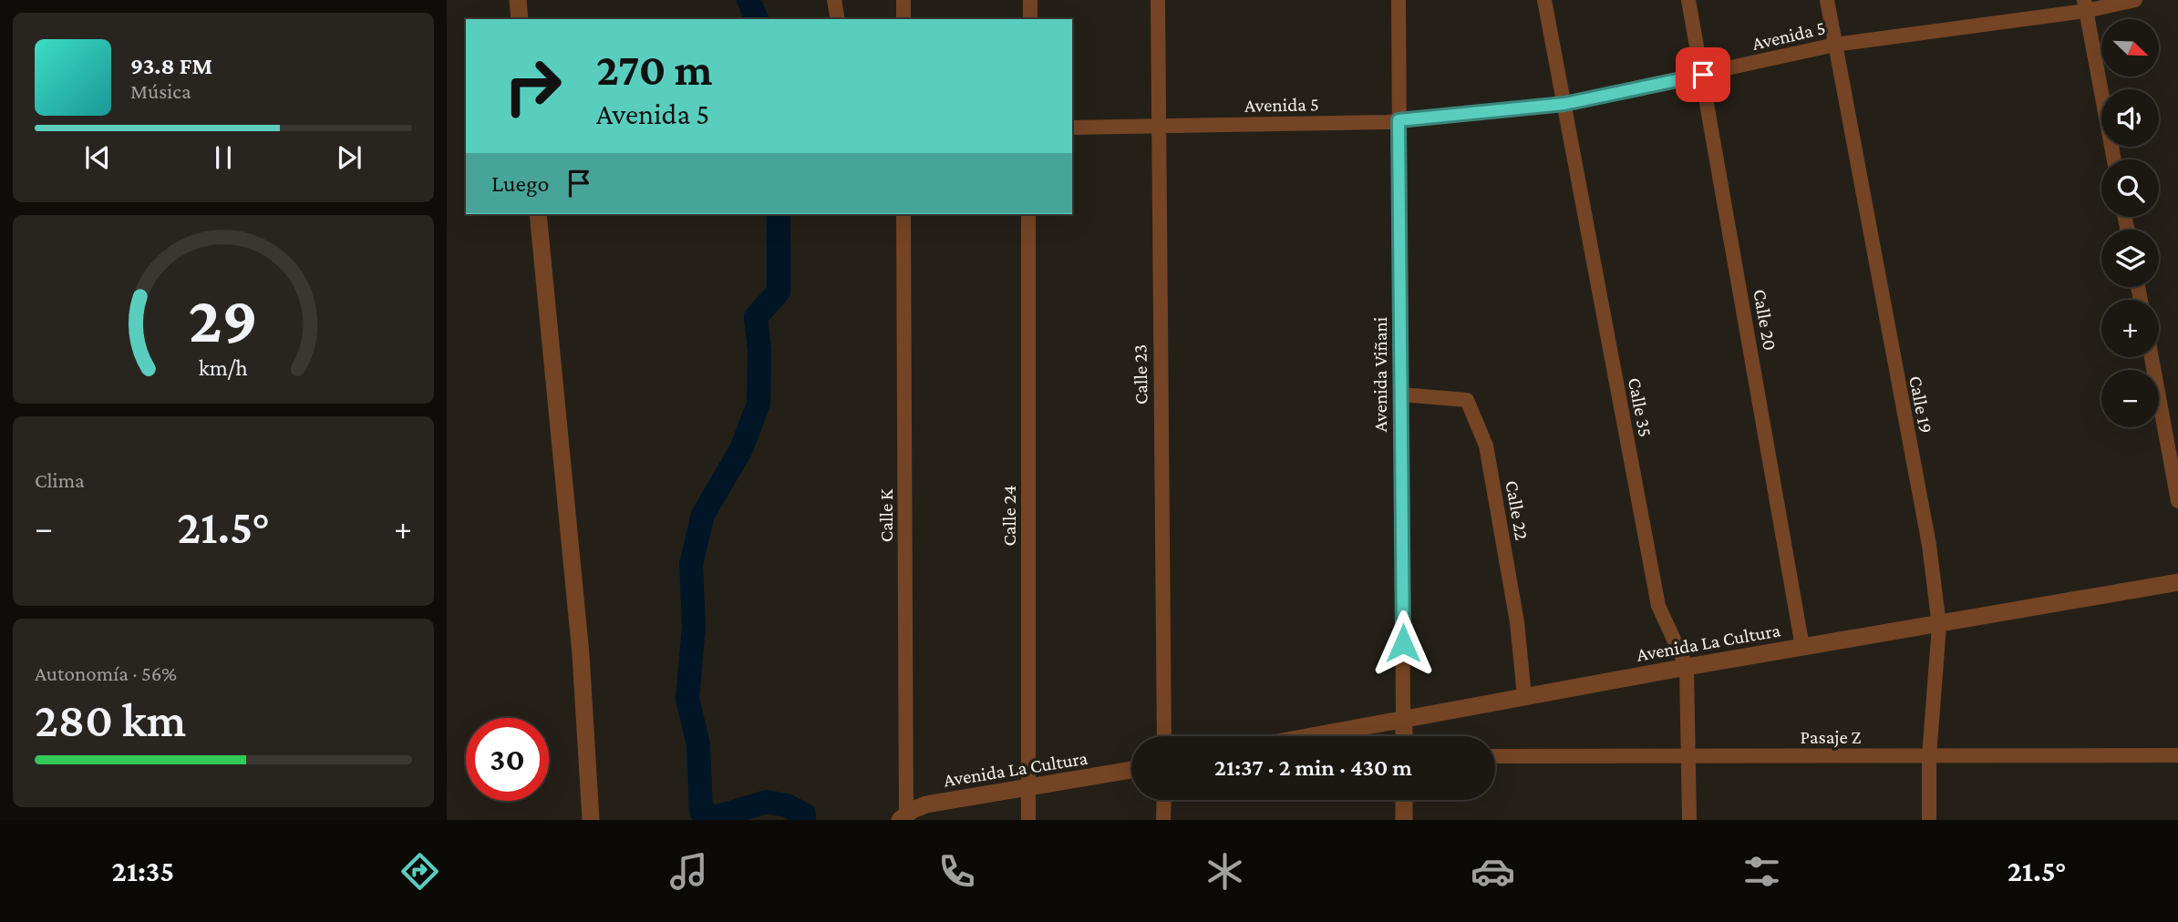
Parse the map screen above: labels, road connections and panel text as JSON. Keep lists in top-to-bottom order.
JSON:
{
  "streets": {
    "street": [
      "Avenida 5",
      "Calle 20",
      "Calle 23",
      "Avenida Viñani",
      "Calle 19",
      "Calle 35",
      "Calle 22",
      "Calle K",
      "Calle 24",
      "Avenida La Cultura",
      "Pasaje Z"
    ]
  },
  "crossings": [
    ["Avenida 5", "Calle 20"],
    ["Avenida 5", "Calle 23"],
    ["Avenida 5", "Avenida Viñani"],
    ["Avenida 5", "Calle 19"],
    ["Avenida 5", "Calle 35"],
    ["Calle 20", "Avenida La Cultura"],
    ["Avenida Viñani", "Calle 22"],
    ["Avenida Viñani", "Avenida La Cultura"],
    ["Calle 19", "Avenida La Cultura"],
    ["Calle 19", "Pasaje Z"],
    ["Calle 35", "Avenida La Cultura"],
    ["Calle 35", "Pasaje Z"],
    ["Calle 22", "Avenida La Cultura"],
    ["Calle K", "Avenida La Cultura"],
    ["Calle 24", "Avenida La Cultura"]
  ],
  "north": "bottom right",
  "page": {
    "map_buttons": ["+", "−"],
    "turn": ["270 m", "Avenida 5"],
    "song": ["93.8 FM", "Música"],
    "then": "Luego",
    "tile": [
      "Clima",
      ["Autonomía · 56%", "280 km"]
    ],
    "heat": ["−", "21.5°", "+"],
    "limit": "30",
    "trip": "21:37 · 2 min · 430 m",
    "tabs": ["21:35", "21.5°"],
    "gauge": ["29", "km/h"]
  }
}
